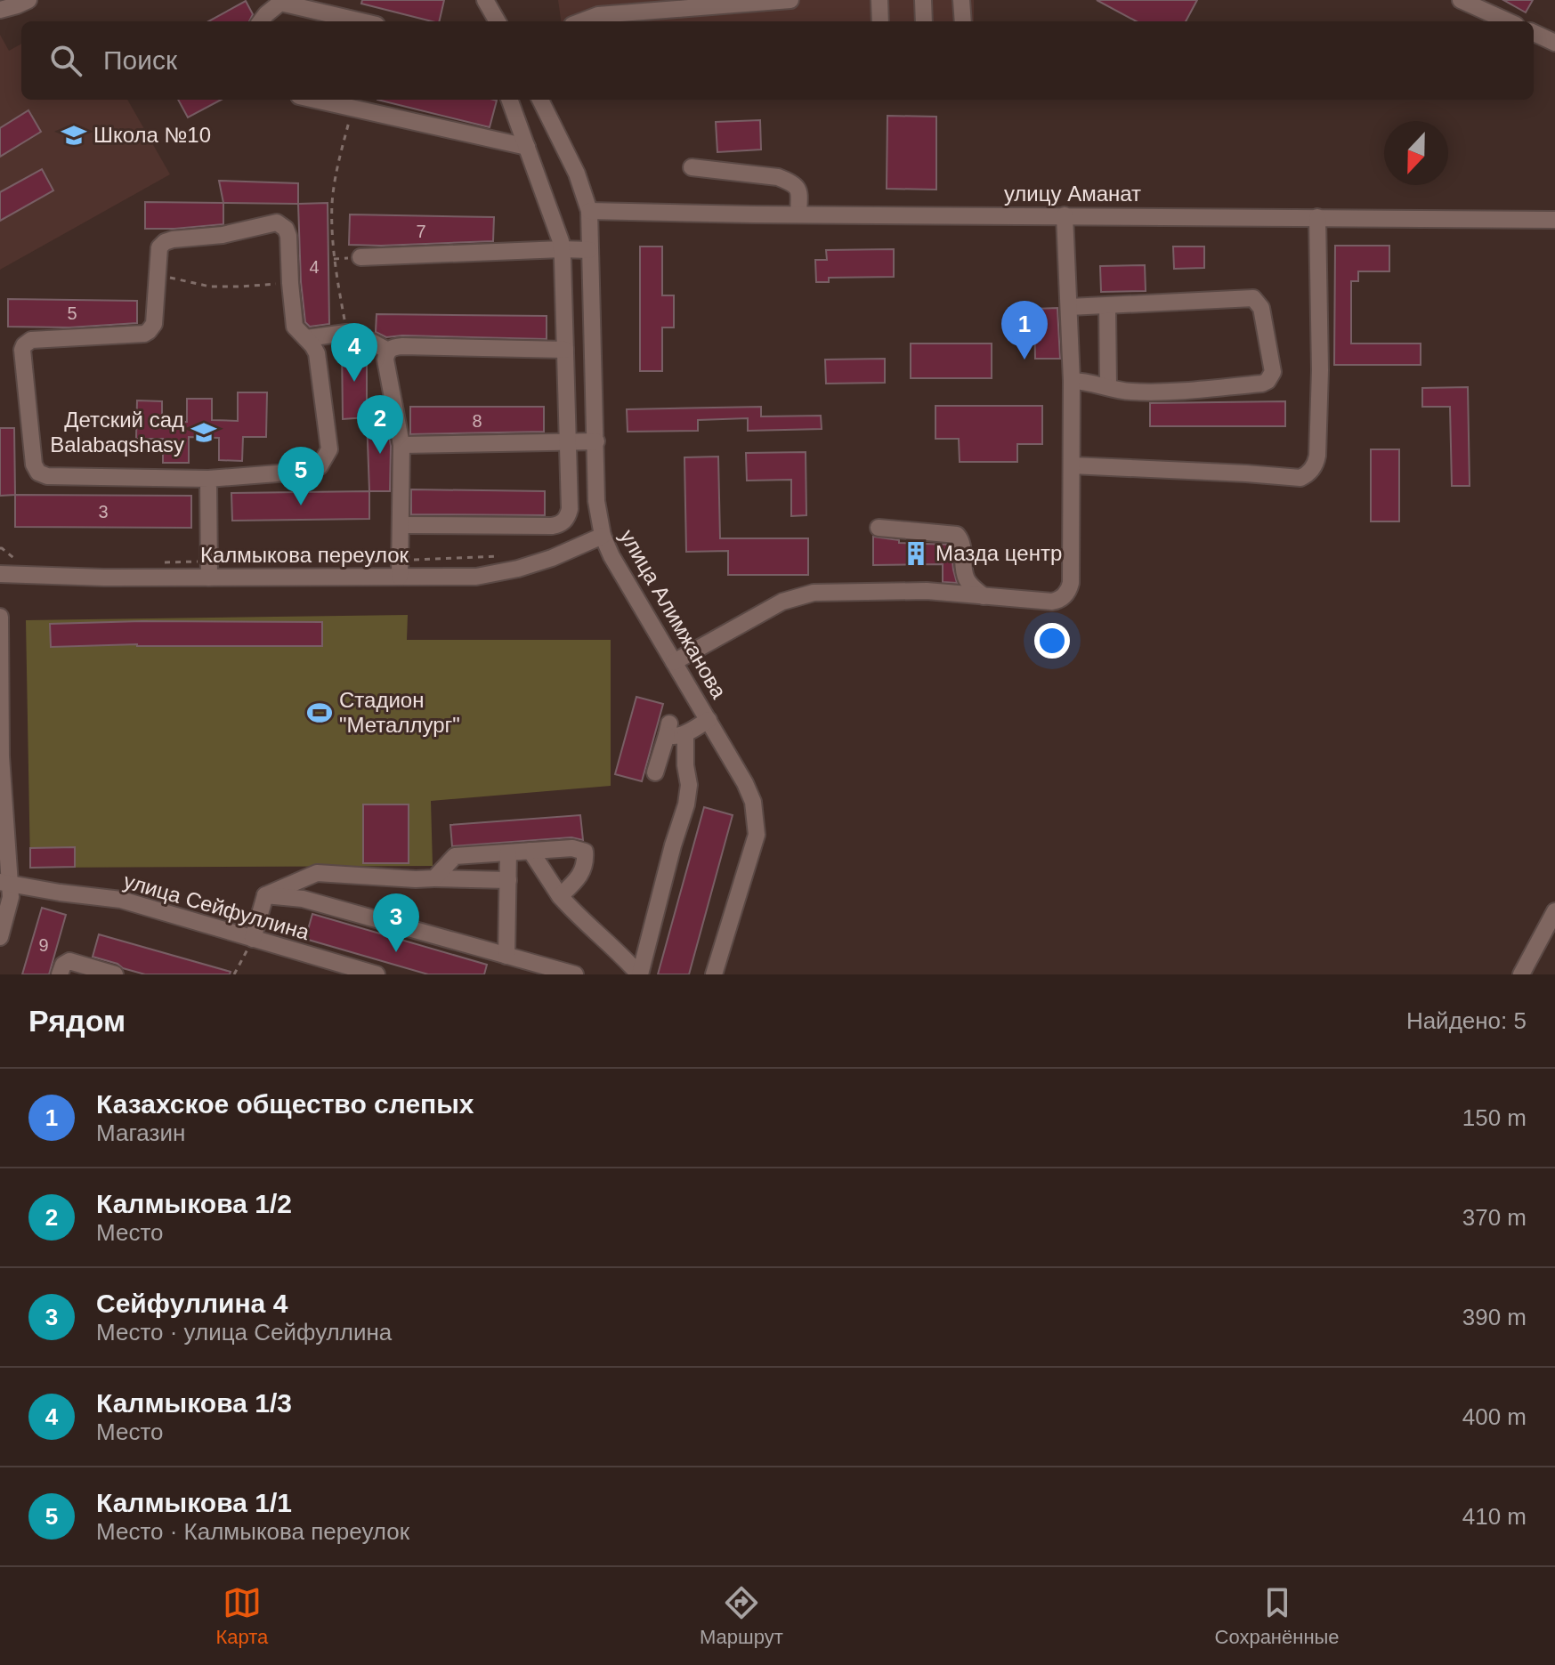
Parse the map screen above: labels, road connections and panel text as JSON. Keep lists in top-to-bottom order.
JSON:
{
  "streets": {
    "street": [
      "улицу Аманат",
      "Калмыкова переулок",
      "улица Алимжанова",
      "улица Сейфуллина"
    ]
  },
  "crossings": [
    ["улицу Аманат", "улица Алимжанова"],
    ["Калмыкова переулок", "улица Алимжанова"]
  ],
  "places": {
    "school or university": ["Школа №10", "Детский сад Balabaqshasy"],
    "building": ["Мазда центр"],
    "sports": ["Стадион \"Металлург\""]
  },
  "house_numbers": [
    "7",
    "4",
    "5",
    "8",
    "3",
    "9"
  ],
  "north": "bottom",
  "page": {
    "search": "Поиск",
    "pins": [
      "1",
      "4",
      "2",
      "5",
      "3"
    ],
    "heading": ["Рядом", "Найдено: 5"],
    "list": [
      {
        "mark": "1",
        "name": "Казахское общество слепых",
        "note": "Магазин",
        "value": "150 m"
      },
      {
        "mark": "2",
        "name": "Калмыкова 1/2",
        "note": "Место",
        "value": "370 m"
      },
      {
        "mark": "3",
        "name": "Сейфуллина 4",
        "note": "Место · улица Сейфуллина",
        "value": "390 m"
      },
      {
        "mark": "4",
        "name": "Калмыкова 1/3",
        "note": "Место",
        "value": "400 m"
      },
      {
        "mark": "5",
        "name": "Калмыкова 1/1",
        "note": "Место · Калмыкова переулок",
        "value": "410 m"
      }
    ],
    "nav": ["Карта", "Маршрут", "Сохранённые"]
  }
}
